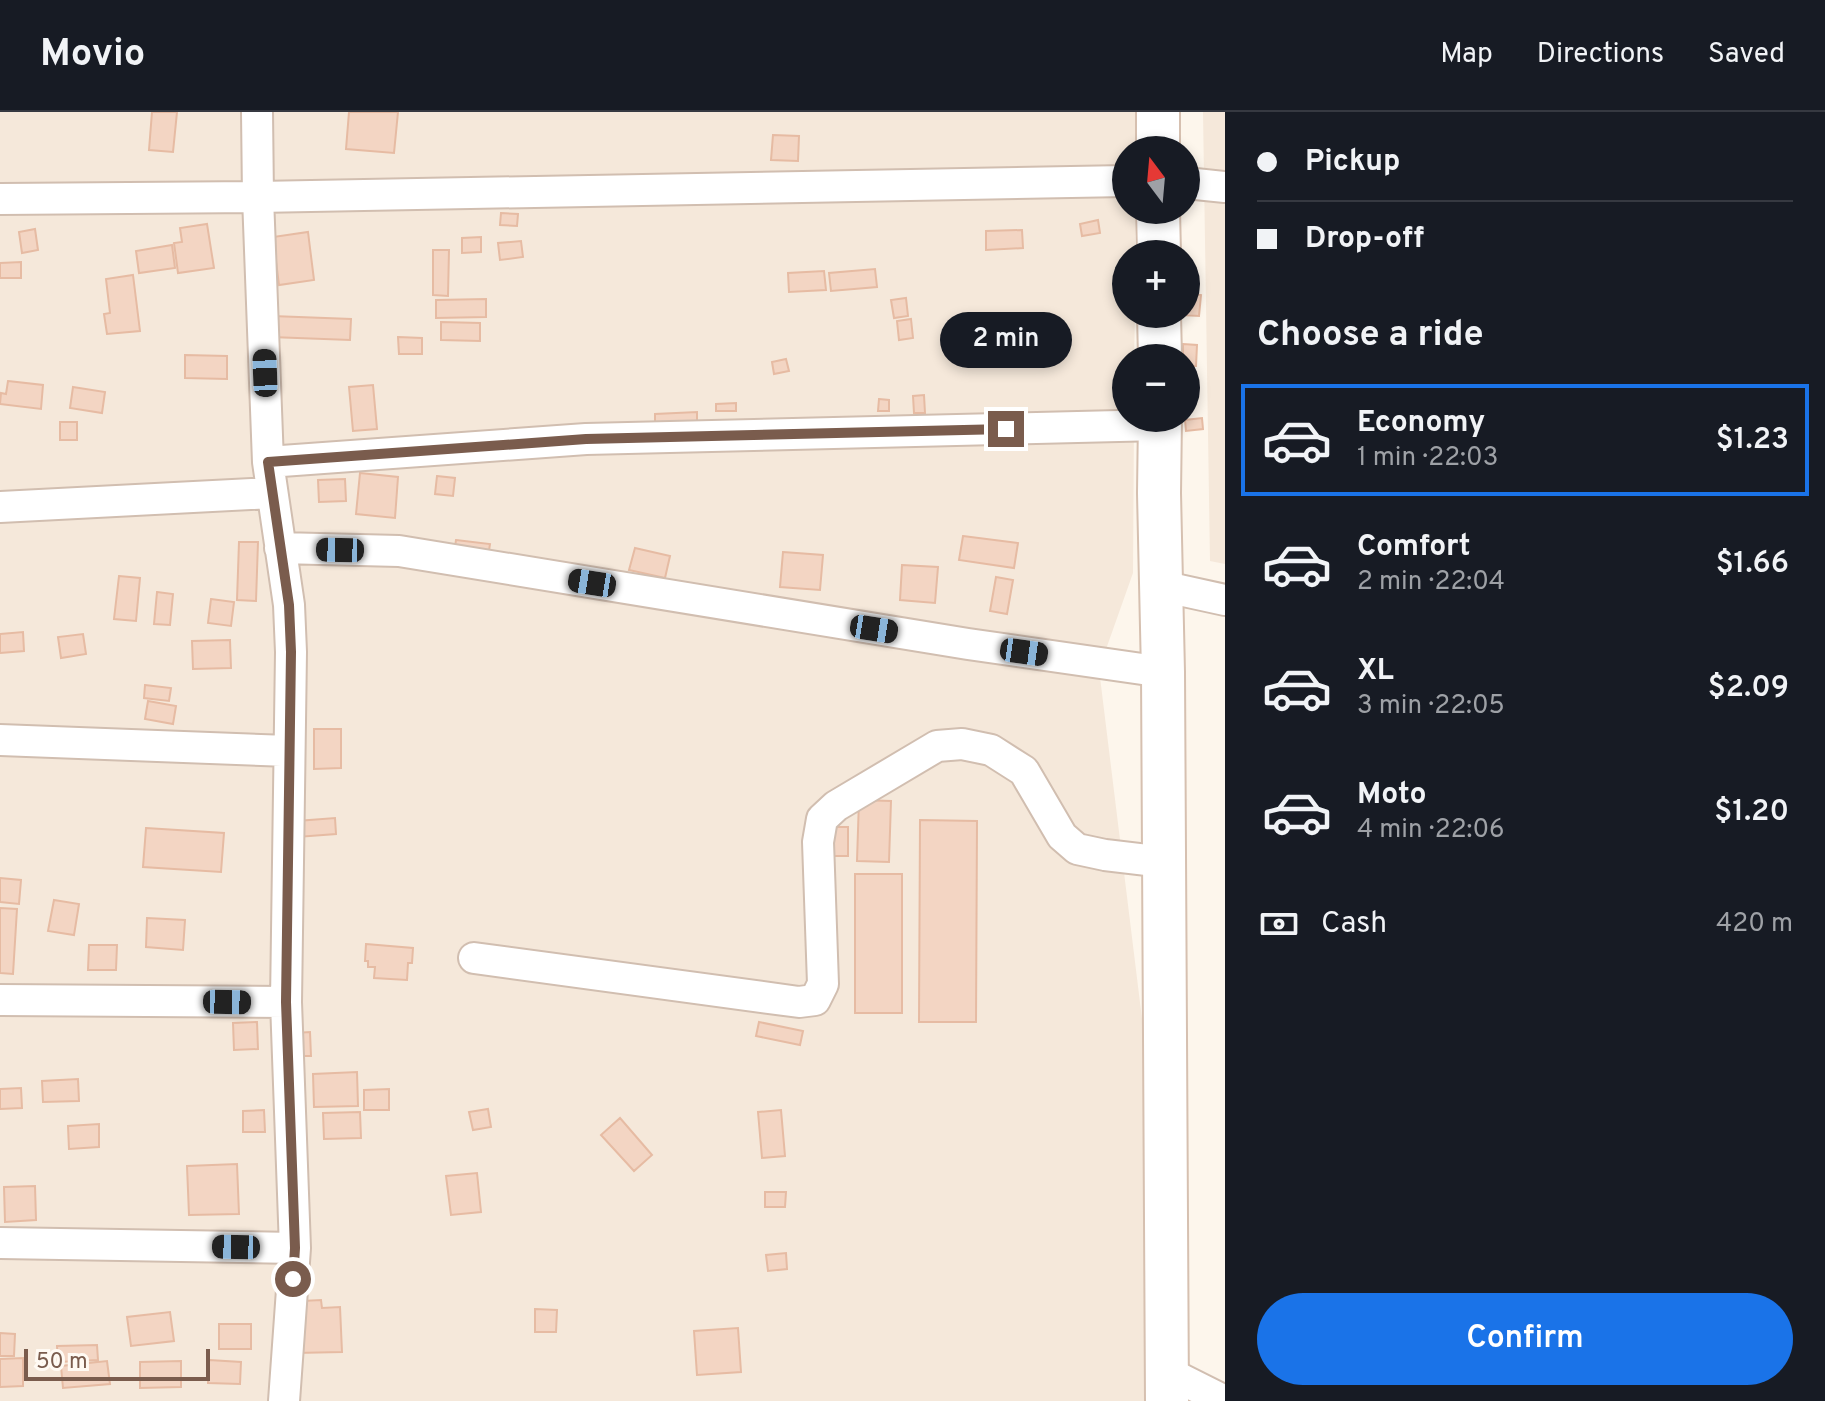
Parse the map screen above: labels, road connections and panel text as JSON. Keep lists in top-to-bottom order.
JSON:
{
  "scale_bar": "50 m",
  "north": "top",
  "page": {
    "header": "Movio",
    "nav": ["Map", "Directions", "Saved"],
    "banner": ["Pickup", "Drop-off"],
    "map_buttons": ["+", "−"],
    "heading": "Choose a ride",
    "bubble": "2 min",
    "list": [
      {
        "name": "Economy",
        "note": "1 min · 22:03",
        "value": "$1.23"
      },
      {
        "name": "Comfort",
        "note": "2 min · 22:04",
        "value": "$1.66"
      },
      {
        "name": "XL",
        "note": "3 min · 22:05",
        "value": "$2.09"
      },
      {
        "name": "Moto",
        "note": "4 min · 22:06",
        "value": "$1.20"
      }
    ],
    "pay": ["Cash", "420 m"],
    "buttons": "Confirm",
    "scale": "50 m"
  }
}
